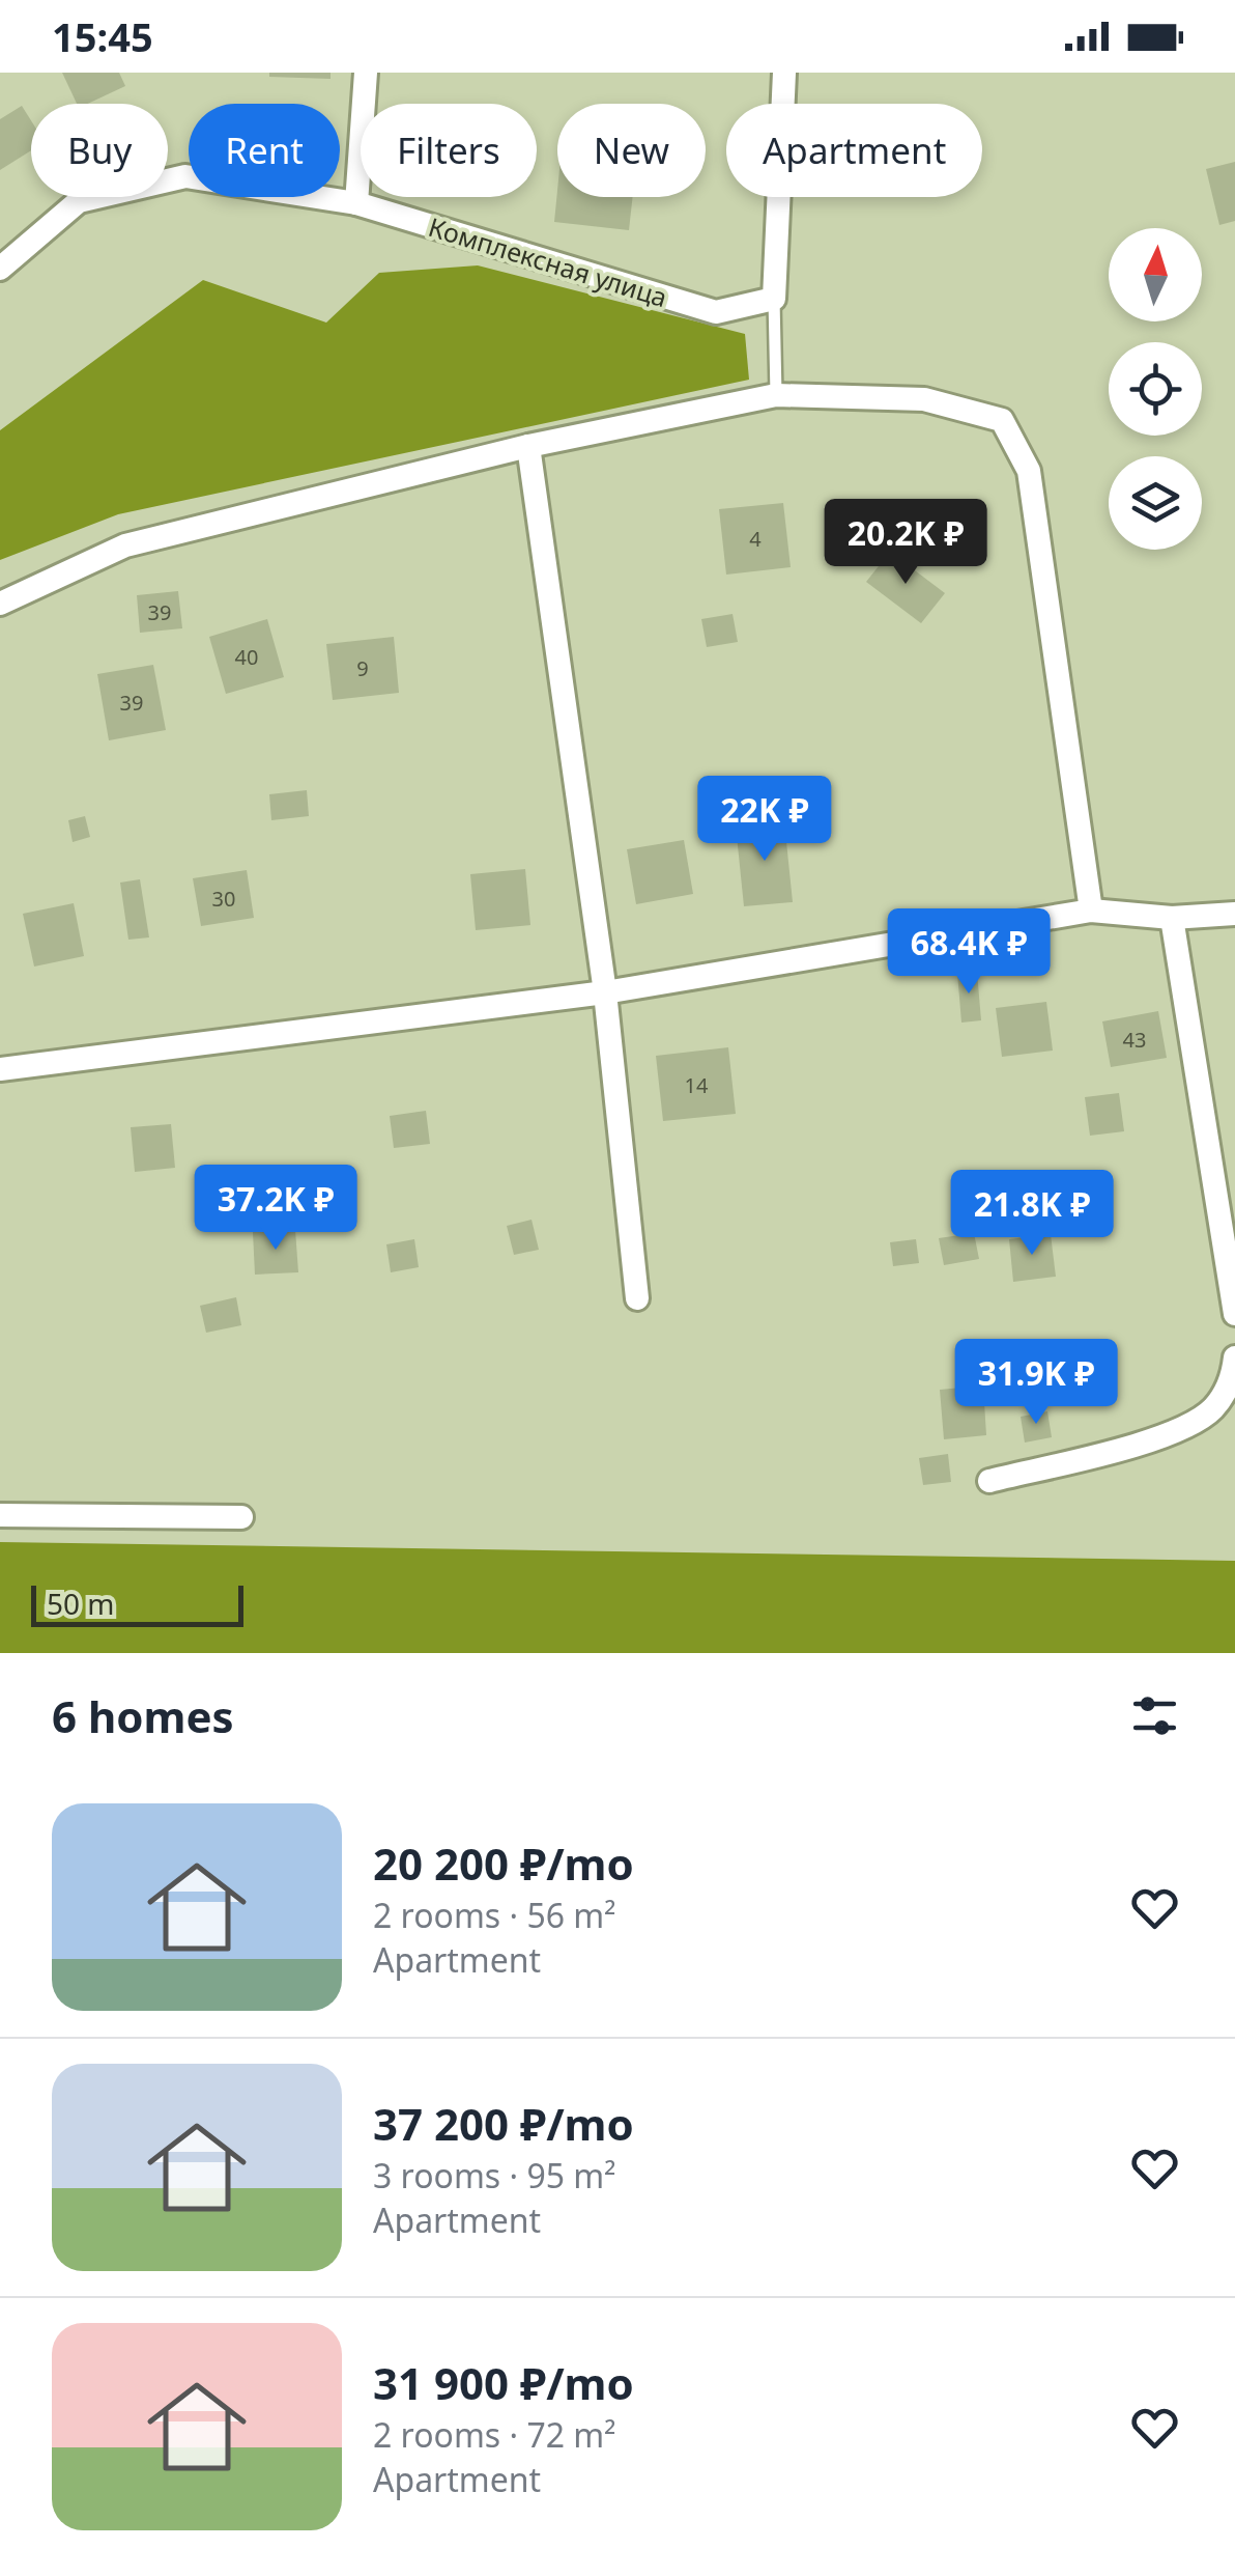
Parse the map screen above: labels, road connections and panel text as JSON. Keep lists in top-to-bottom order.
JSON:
{
  "streets": {
    "street": ["Комплексная улица"]
  },
  "house_numbers": [
    "4",
    "39",
    "40",
    "9",
    "39",
    "30",
    "43",
    "14"
  ],
  "scale_bar": "50 m",
  "north": "top",
  "page": {
    "status": "15:45",
    "chip": [
      "Buy",
      "Rent",
      "Filters",
      "New",
      "Apartment"
    ],
    "price": [
      "20.2K ₽",
      "22K ₽",
      "68.4K ₽",
      "37.2K ₽",
      "21.8K ₽",
      "31.9K ₽"
    ],
    "scale": "50 m",
    "heading": "6 homes",
    "list": [
      {
        "name": "20 200 ₽/mo",
        "note": "2 rooms · 56 m² · Apartment"
      },
      {
        "name": "37 200 ₽/mo",
        "note": "3 rooms · 95 m² · Apartment"
      },
      {
        "name": "31 900 ₽/mo",
        "note": "2 rooms · 72 m² · Apartment"
      }
    ]
  }
}
